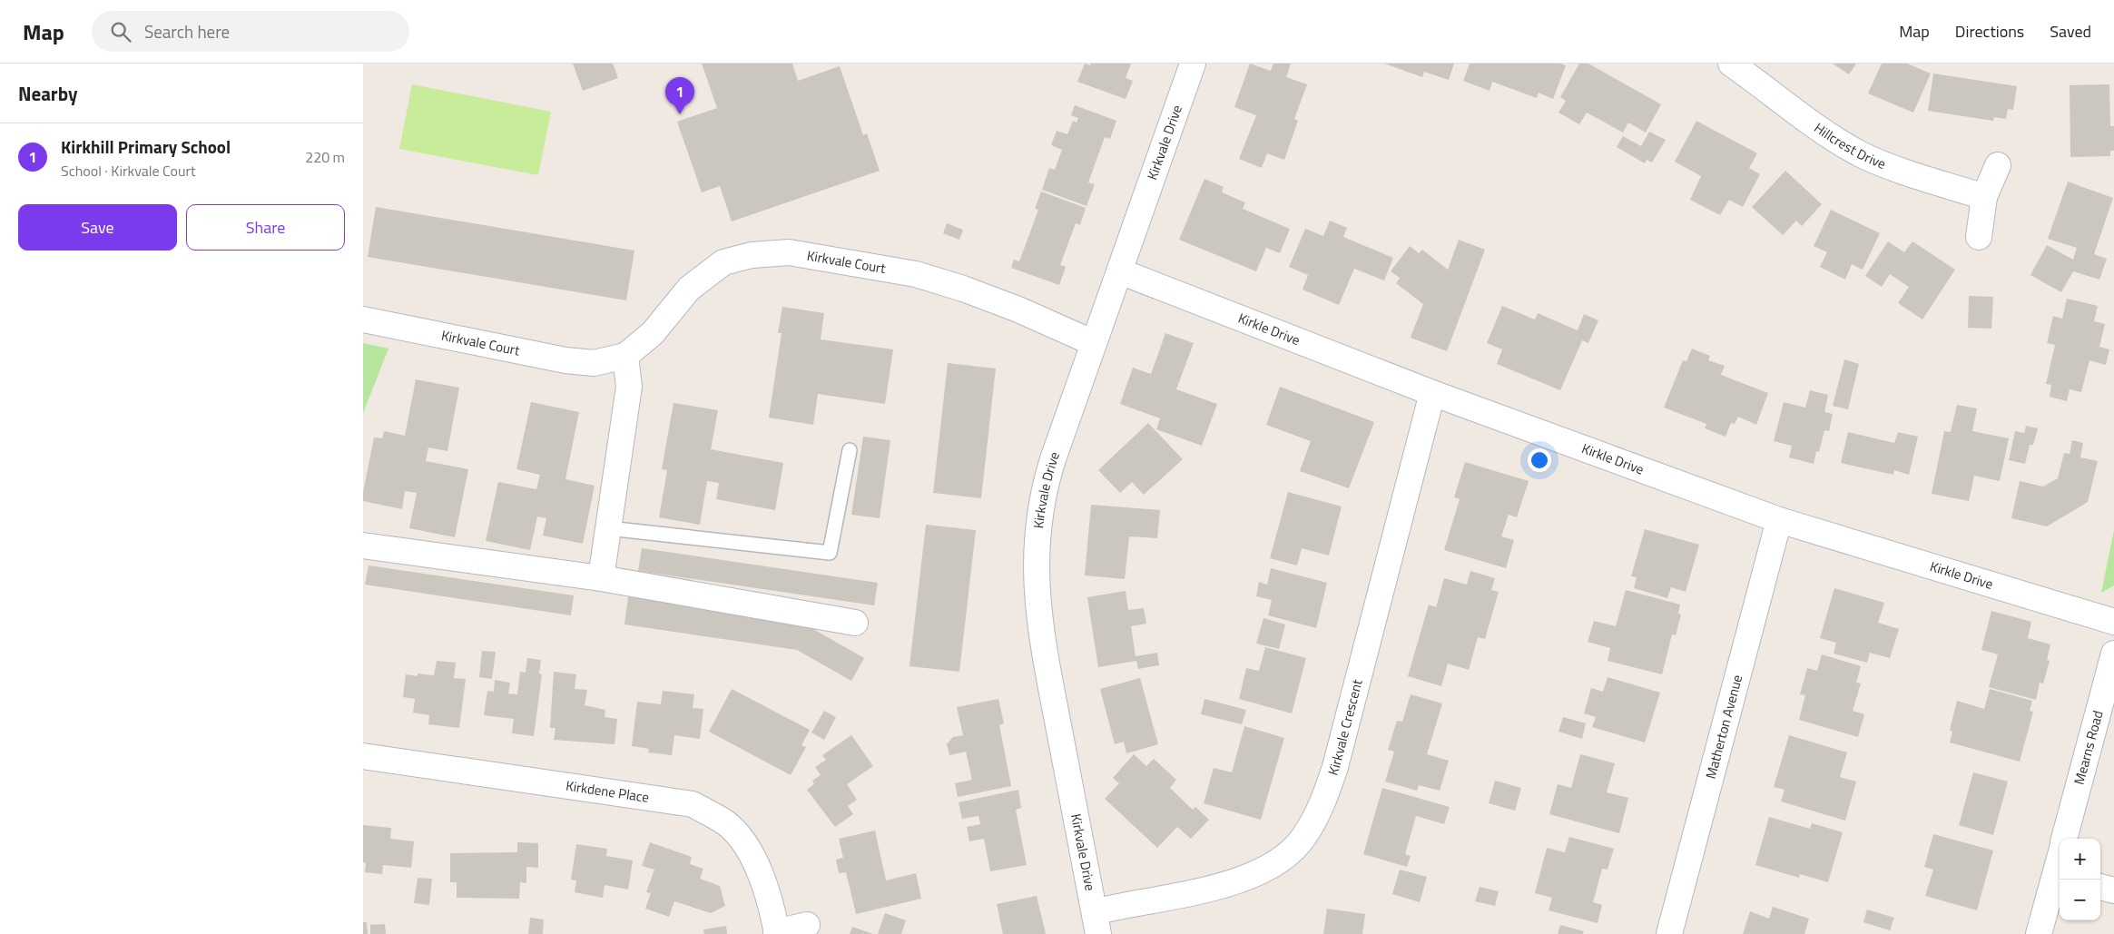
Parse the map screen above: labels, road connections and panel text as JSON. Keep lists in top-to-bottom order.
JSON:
{
  "streets": {
    "street": [
      "Kirkvale Drive",
      "Hillcrest Drive",
      "Kirkvale Court",
      "Kirkle Drive",
      "Kirkvale Crescent",
      "Matherton Avenue",
      "Mearns Road",
      "Kirkdene Place"
    ]
  },
  "crossings": [
    ["Kirkvale Drive", "Kirkvale Court"],
    ["Kirkvale Drive", "Kirkle Drive"],
    ["Kirkvale Drive", "Kirkvale Crescent"],
    ["Kirkle Drive", "Kirkvale Crescent"],
    ["Kirkle Drive", "Matherton Avenue"]
  ],
  "page": {
    "header": "Map",
    "search": "Search here",
    "nav": ["Map", "Directions", "Saved"],
    "heading": "Nearby",
    "pins": "1",
    "list": [
      {
        "mark": "1",
        "name": "Kirkhill Primary School",
        "note": "School · Kirkvale Court",
        "value": "220 m"
      }
    ],
    "buttons": ["Save", "Share"],
    "map_buttons": ["+", "−"]
  }
}
